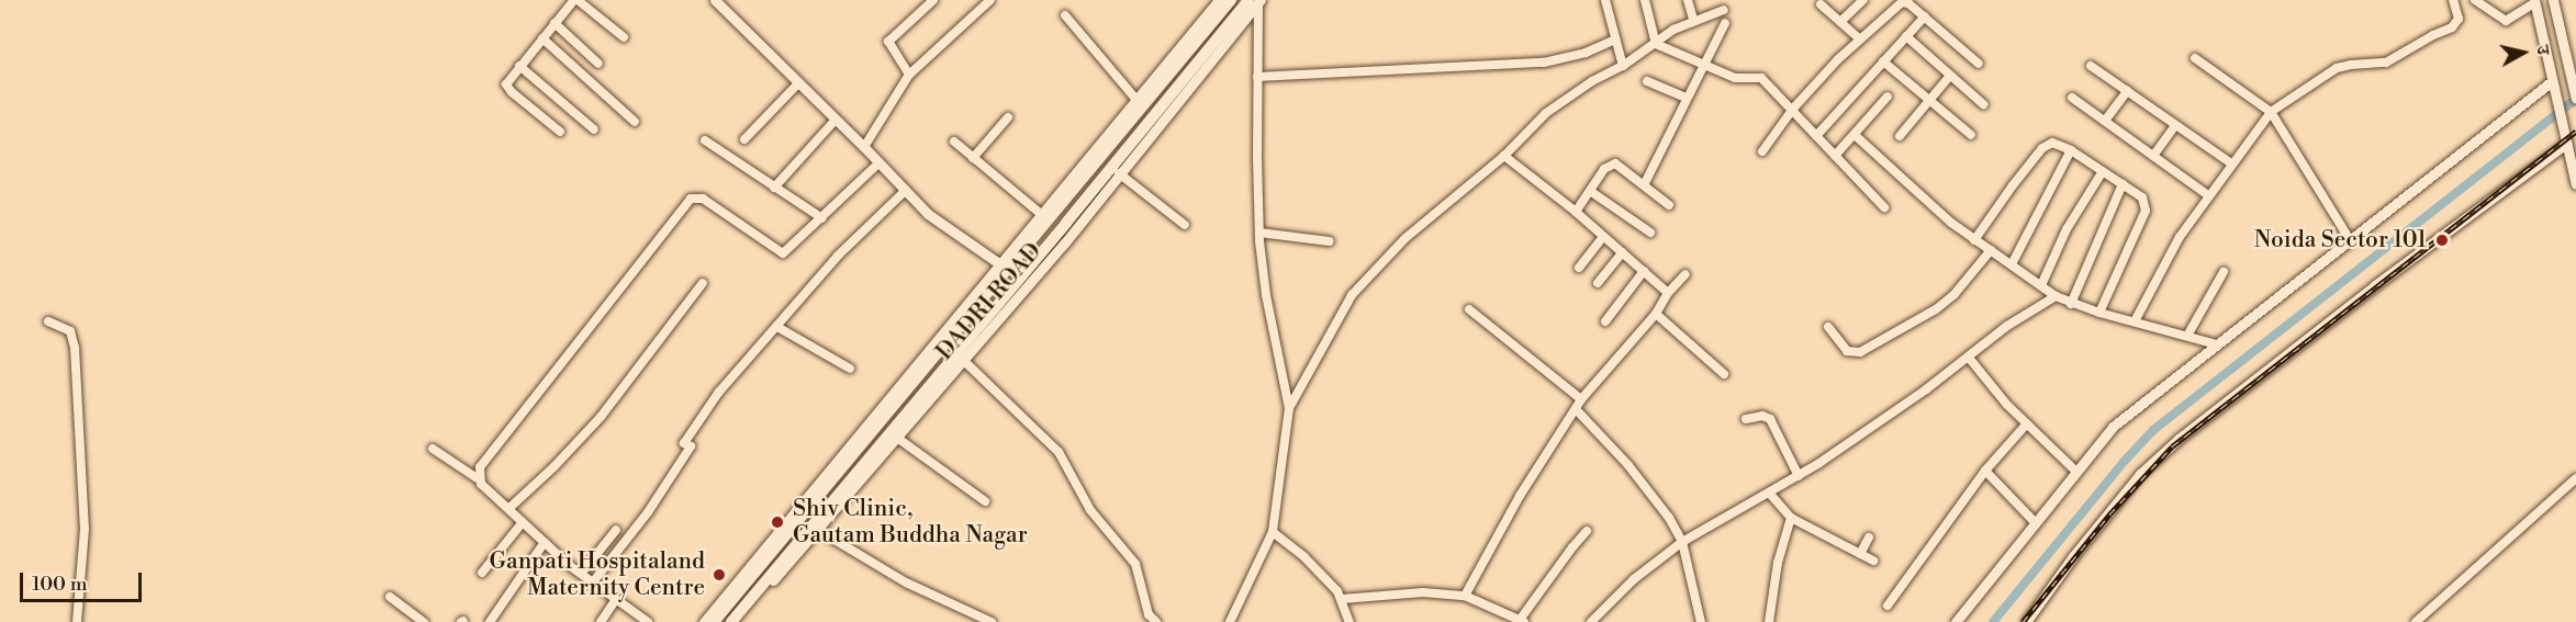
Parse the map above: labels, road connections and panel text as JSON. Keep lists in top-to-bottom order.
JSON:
{
  "streets": {
    "street": ["DADRI ROAD"]
  },
  "places": ["Noida Sector 101", "Shiv Clinic, Gautam Buddha Nagar", "Ganpati Hospitaland Maternity Centre"],
  "scale_bar": "100 m",
  "north": "right"
}
